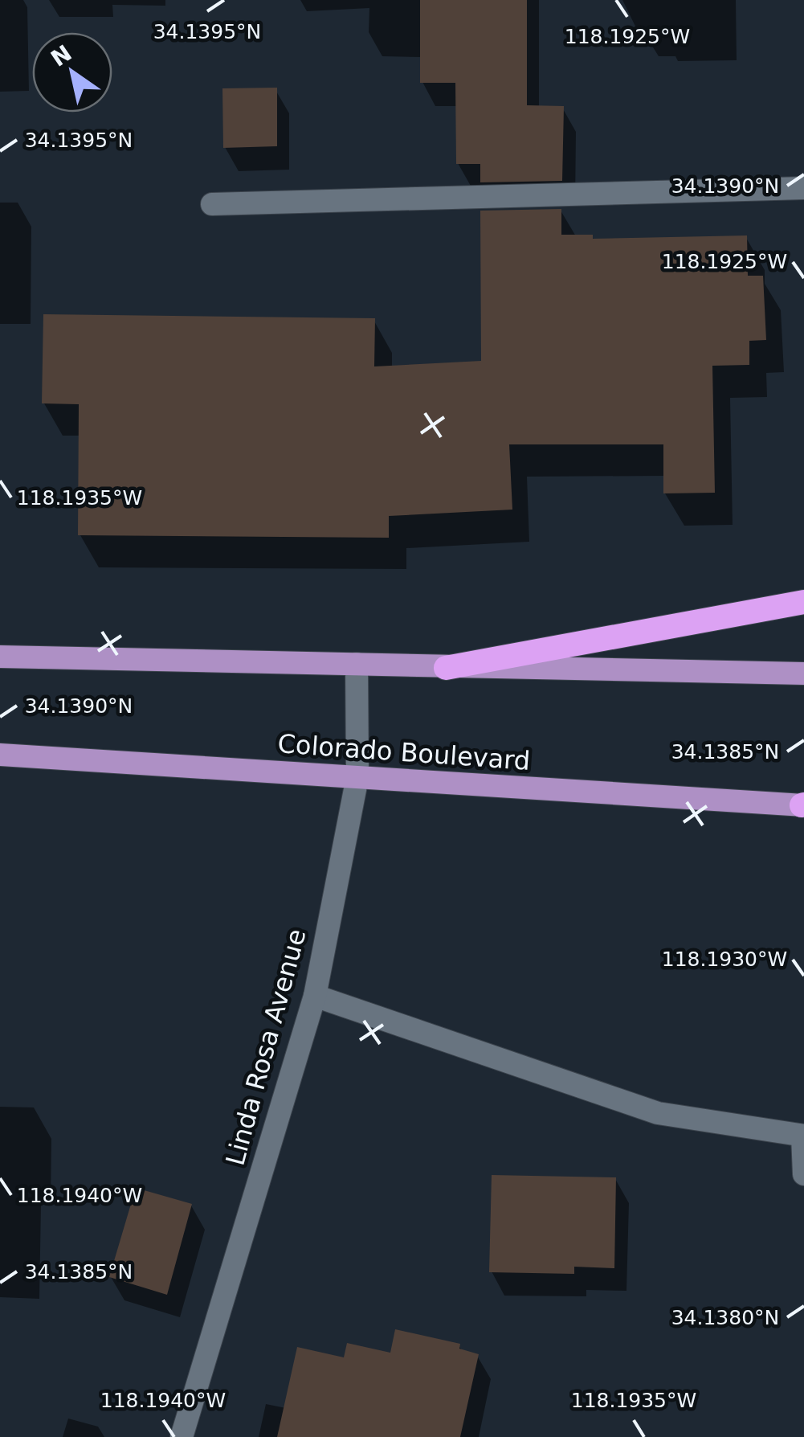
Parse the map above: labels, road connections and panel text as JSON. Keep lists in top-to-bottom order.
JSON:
{
  "streets": {
    "main road": ["Colorado Boulevard"],
    "street": ["Linda Rosa Avenue"]
  },
  "crossings": [
    ["Colorado Boulevard", "Linda Rosa Avenue"]
  ],
  "north": "top left",
  "coordinates": [
    "34.1395°N",
    "118.1925°W",
    "34.1390°N",
    "118.1935°W",
    "34.1385°N",
    "118.1930°W",
    "118.1940°W",
    "34.1380°N"
  ]
}
